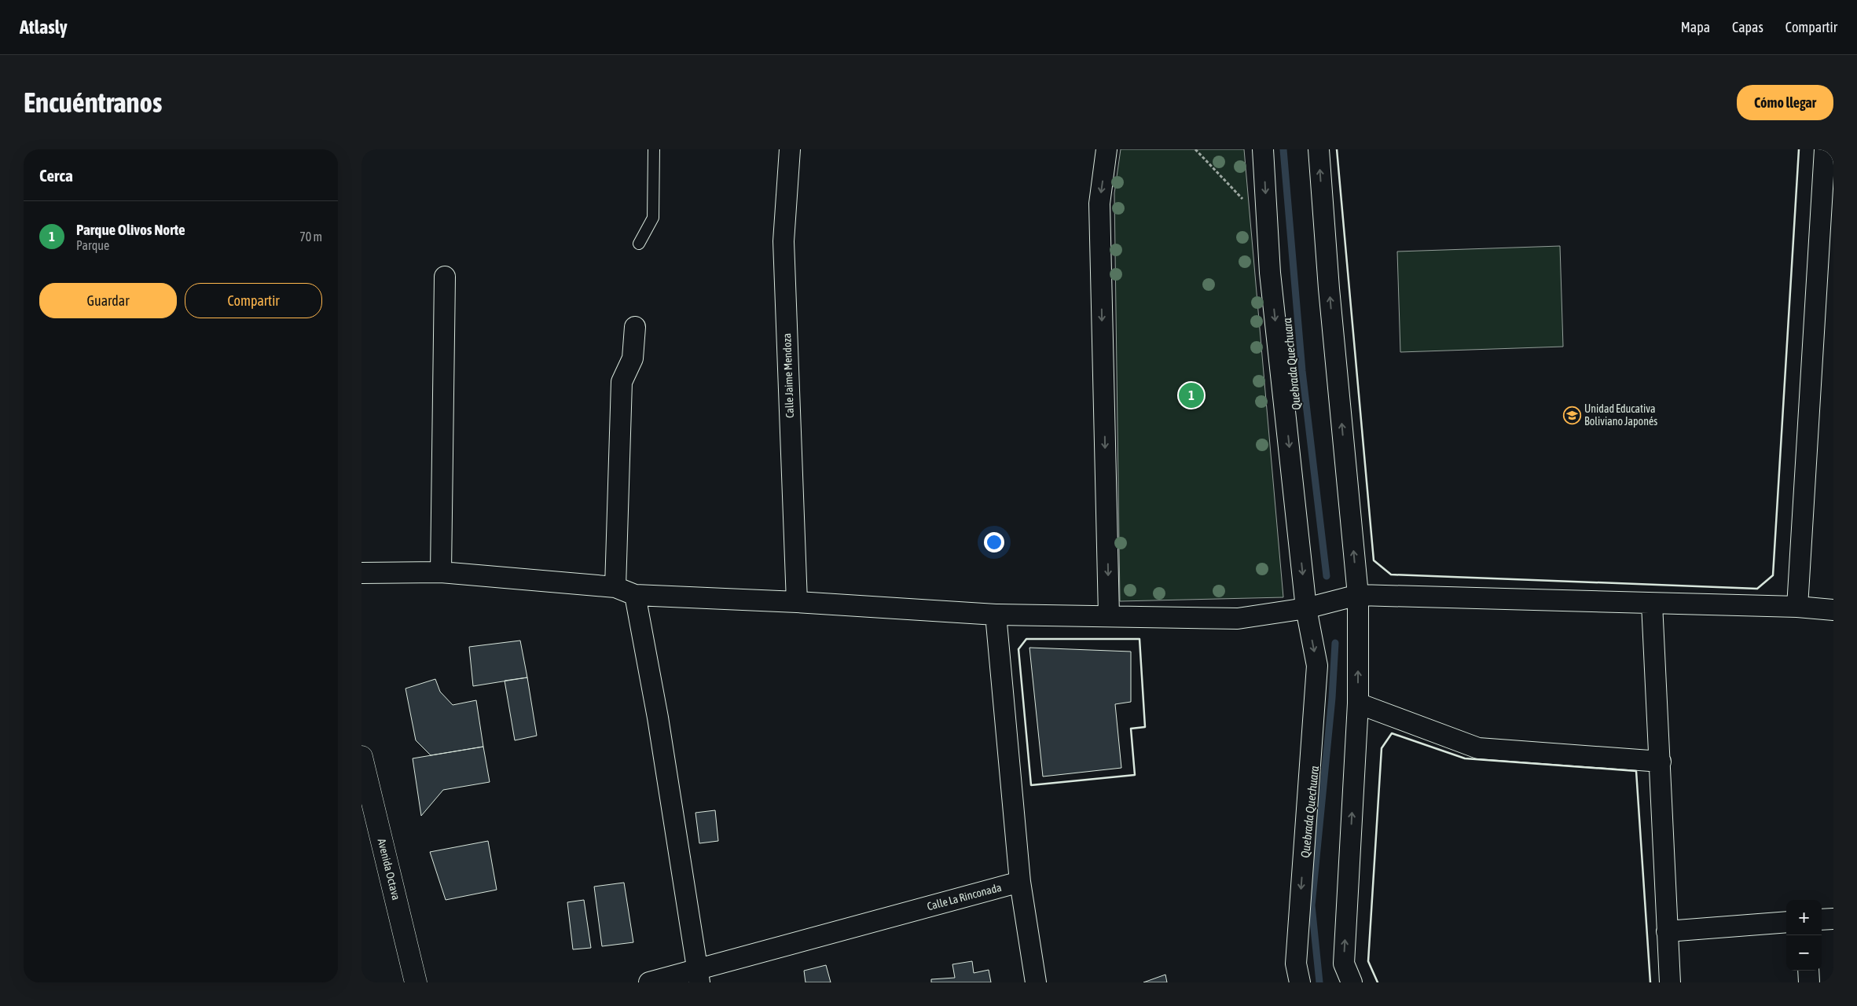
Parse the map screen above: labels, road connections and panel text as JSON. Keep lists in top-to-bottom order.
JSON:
{
  "streets": {
    "main road": ["Avenida Octava"],
    "street": ["Calle Jaime Mendoza", "Calle La Rinconada"]
  },
  "water": ["Quebrada Quechuara"],
  "places": {
    "school or university": ["Unidad Educativa Boliviano Japonés"]
  },
  "page": {
    "header": "Atlasly",
    "nav": ["Mapa", "Capas", "Compartir"],
    "buttons": [
      "Cómo llegar",
      ["Guardar", "Compartir"]
    ],
    "title": "Encuéntranos",
    "heading": "Cerca",
    "list": [
      {
        "mark": "1",
        "name": "Parque Olivos Norte",
        "note": "Parque",
        "value": "70 m"
      }
    ],
    "pins": "1",
    "map_buttons": ["+", "−"]
  }
}
